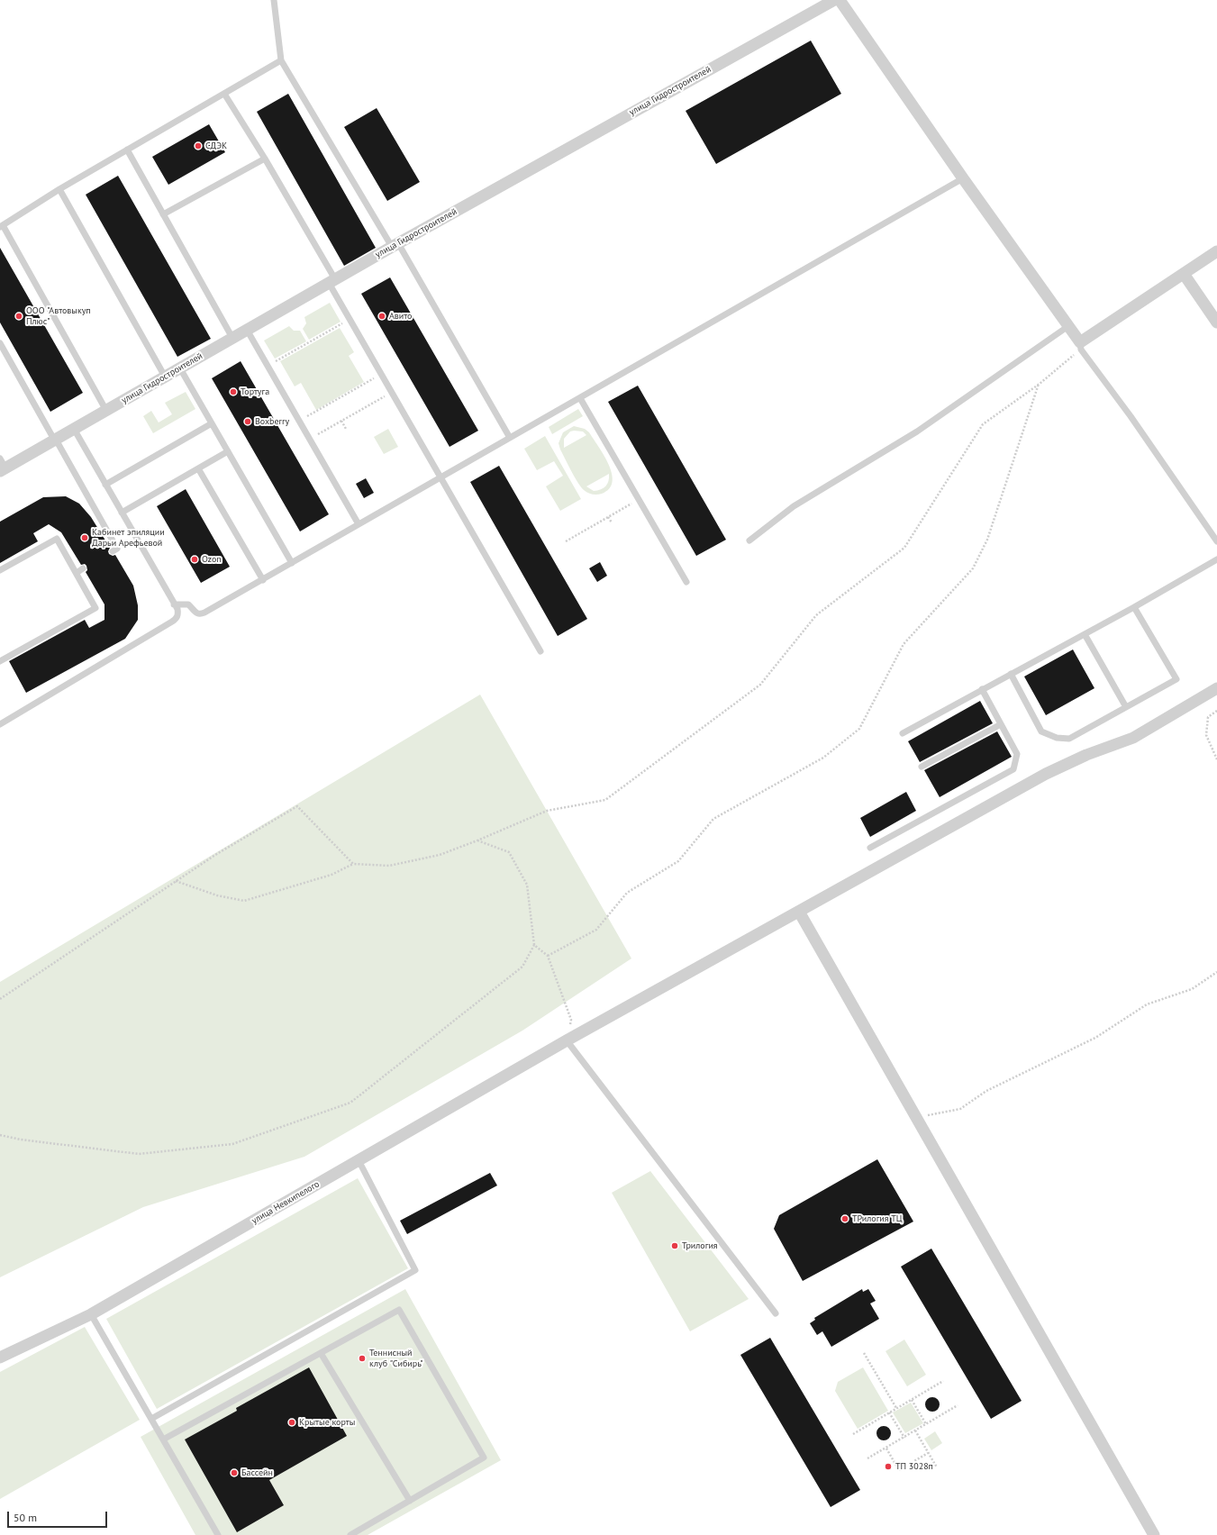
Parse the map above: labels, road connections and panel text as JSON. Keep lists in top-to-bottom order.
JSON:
{
  "streets": {
    "street": ["улица Гидростроителей", "улица Невкипелого"]
  },
  "places": [
    "СДЭК",
    "ООО \"Автовыкуп Плюс\"",
    "Авито",
    "Тортуга",
    "Boxberry",
    "Кабинет эпиляции Дарьи Арефьевой",
    "Ozon",
    "ТРилогия ТЦ",
    "Трилогия",
    "Теннисный клуб \"Сибирь\"",
    "Крытые корты",
    "ТП 3028п",
    "Бассейн"
  ],
  "scale_bar": "50 m"
}
